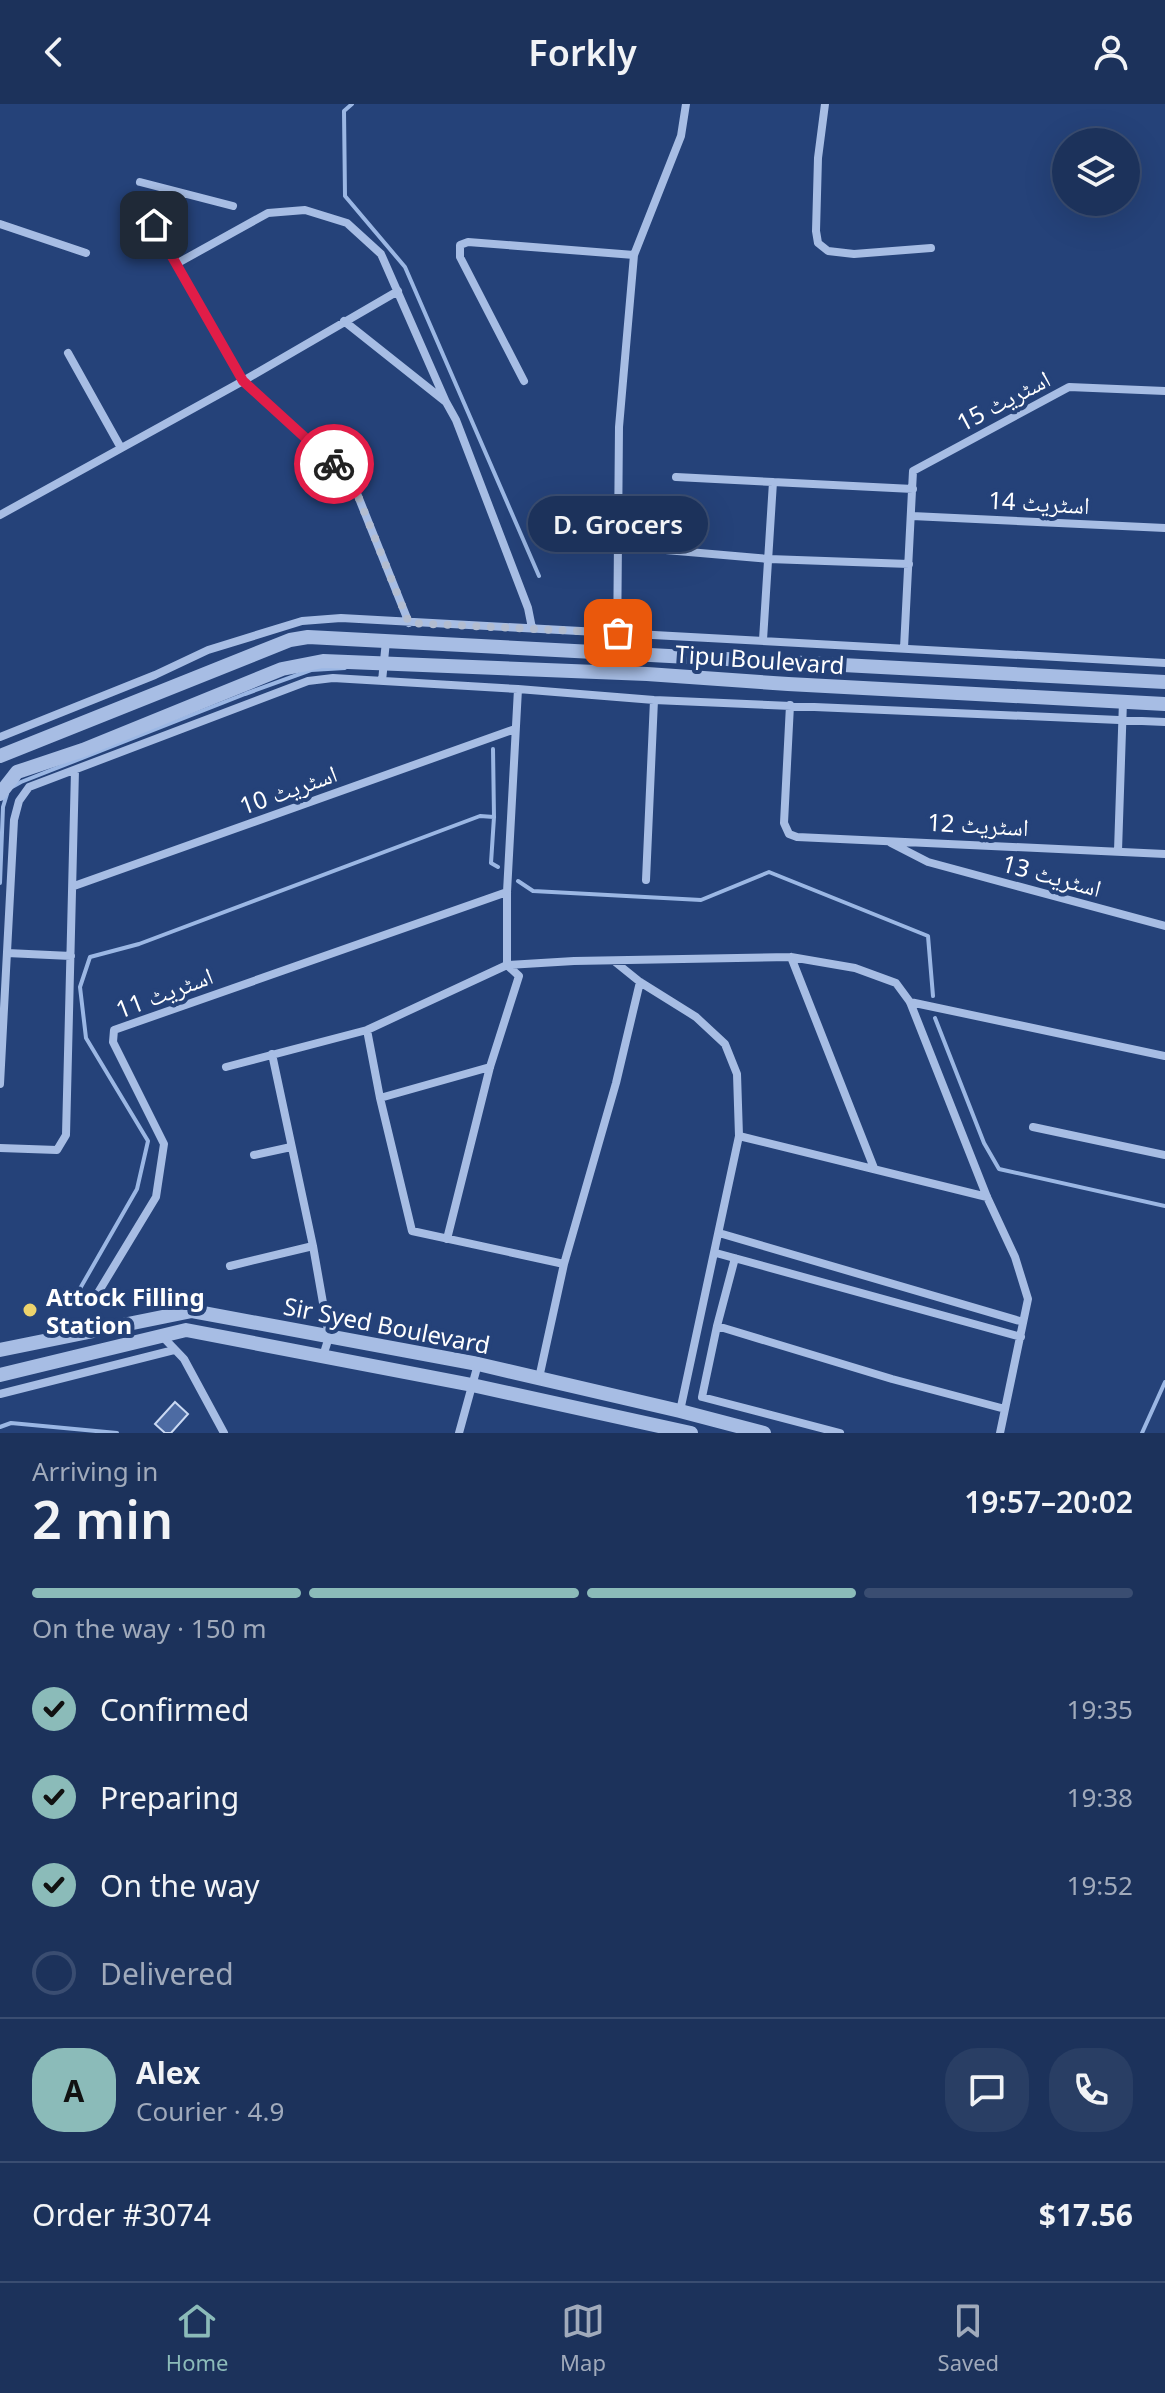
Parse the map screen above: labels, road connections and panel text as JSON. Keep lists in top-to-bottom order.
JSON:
{
  "streets": {
    "street": [
      "اسٹریٹ 15",
      "اسٹریٹ 14",
      "Tipu Boulevard",
      "اسٹریٹ 10",
      "اسٹریٹ 12",
      "اسٹریٹ 13",
      "اسٹریٹ 11",
      "Sir Syed Boulevard"
    ]
  },
  "crossings": [
    ["اسٹریٹ 12", "اسٹریٹ 13"]
  ],
  "places": ["D. Grocers", "Attock Filling Station"],
  "page": {
    "header": "Forkly",
    "bubble": "D. Grocers",
    "heading": ["2 min", "Arriving in", "19:57–20:02"],
    "panel": [
      "Alex",
      "Courier · 4.9",
      "Order #3074",
      "$17.56"
    ],
    "bar": "On the way · 150 m",
    "list": [
      ["Confirmed", "19:35"],
      ["Preparing", "19:38"],
      ["On the way", "19:52"],
      "Delivered"
    ],
    "round": "A",
    "tabs": ["Home", "Map", "Saved"]
  }
}
